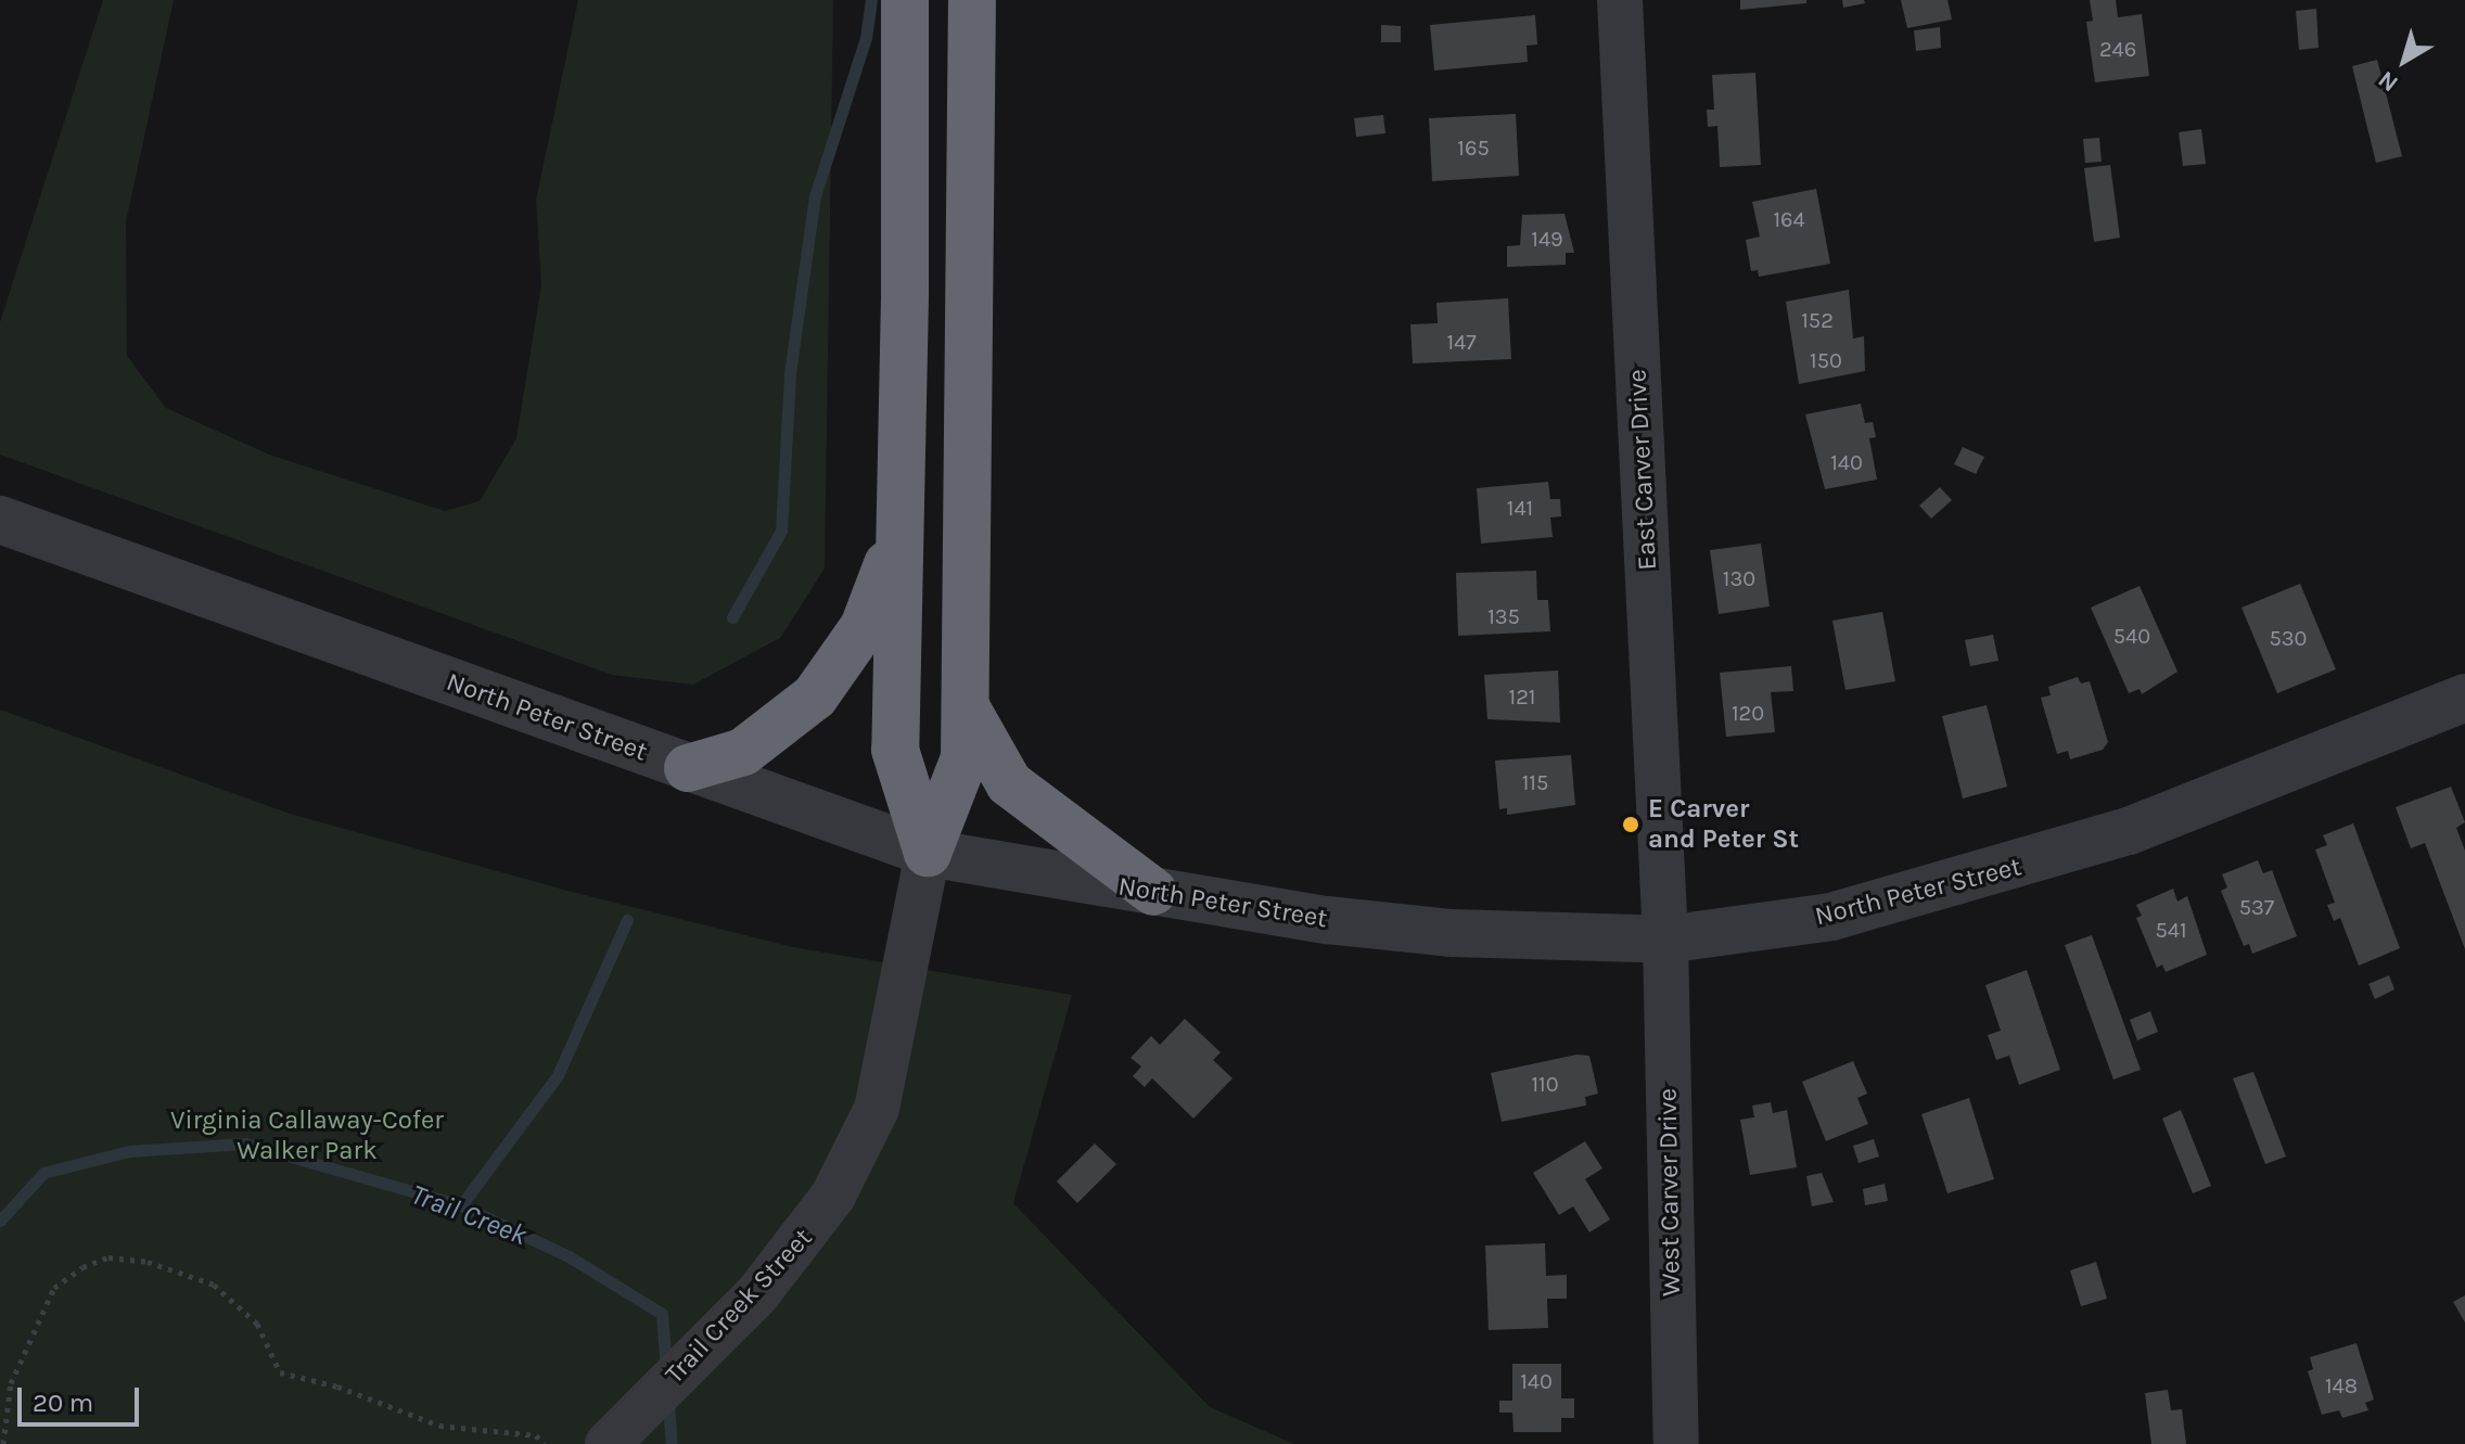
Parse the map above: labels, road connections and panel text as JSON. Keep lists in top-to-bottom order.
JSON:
{
  "streets": {
    "street": [
      "East Carver Drive",
      "North Peter Street",
      "West Carver Drive",
      "Trail Creek Street"
    ]
  },
  "crossings": [
    ["East Carver Drive", "North Peter Street"],
    ["East Carver Drive", "West Carver Drive"],
    ["North Peter Street", "West Carver Drive"],
    ["North Peter Street", "Trail Creek Street"]
  ],
  "water": ["Trail Creek"],
  "parks": ["Virginia Callaway-Cofer Walker Park"],
  "places": ["E Carver and Peter St"],
  "house_numbers": [
    "246",
    "165",
    "164",
    "149",
    "152",
    "147",
    "150",
    "140",
    "141",
    "130",
    "135",
    "540",
    "530",
    "121",
    "120",
    "115",
    "537",
    "541",
    "110",
    "140",
    "148"
  ],
  "scale_bar": "20 m",
  "north": "bottom left"
}
